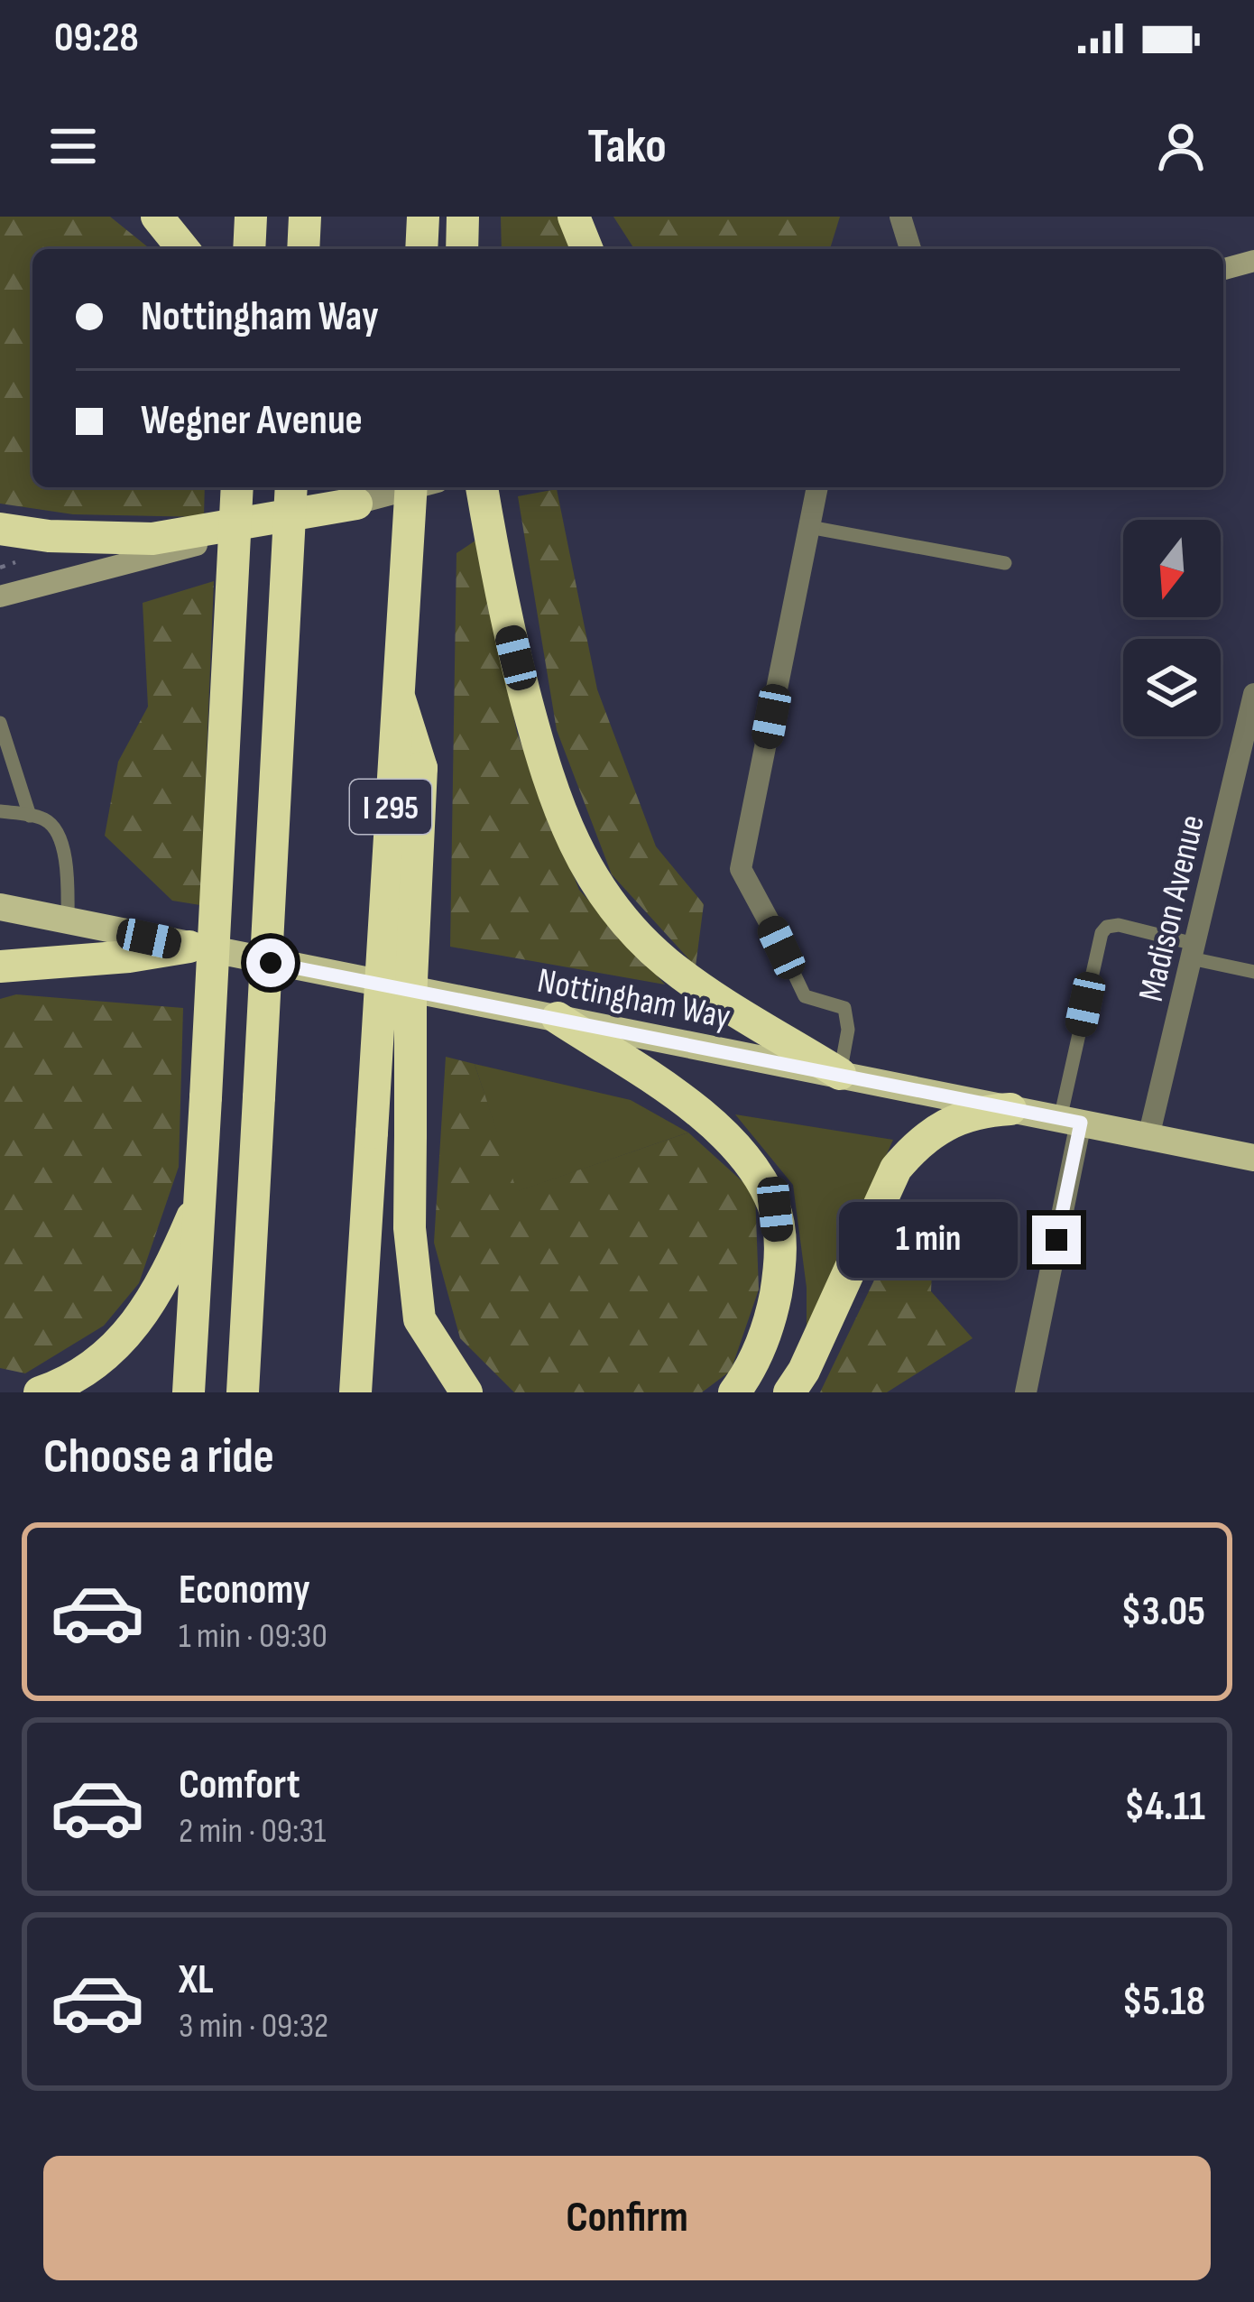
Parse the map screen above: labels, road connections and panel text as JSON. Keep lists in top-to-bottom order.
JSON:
{
  "streets": {
    "highway": ["I 295"],
    "main road": ["Nottingham Way"],
    "street": ["Madison Avenue"]
  },
  "crossings": [
    ["Madison Avenue", "Nottingham Way"]
  ],
  "north": "bottom",
  "page": {
    "status": "09:28",
    "header": "Tako",
    "banner": ["Nottingham Way", "Wegner Avenue"],
    "bubble": "1 min",
    "heading": "Choose a ride",
    "list": [
      {
        "name": "Economy",
        "note": "1 min · 09:30",
        "value": "$3.05"
      },
      {
        "name": "Comfort",
        "note": "2 min · 09:31",
        "value": "$4.11"
      },
      {
        "name": "XL",
        "note": "3 min · 09:32",
        "value": "$5.18"
      }
    ],
    "buttons": "Confirm"
  }
}
